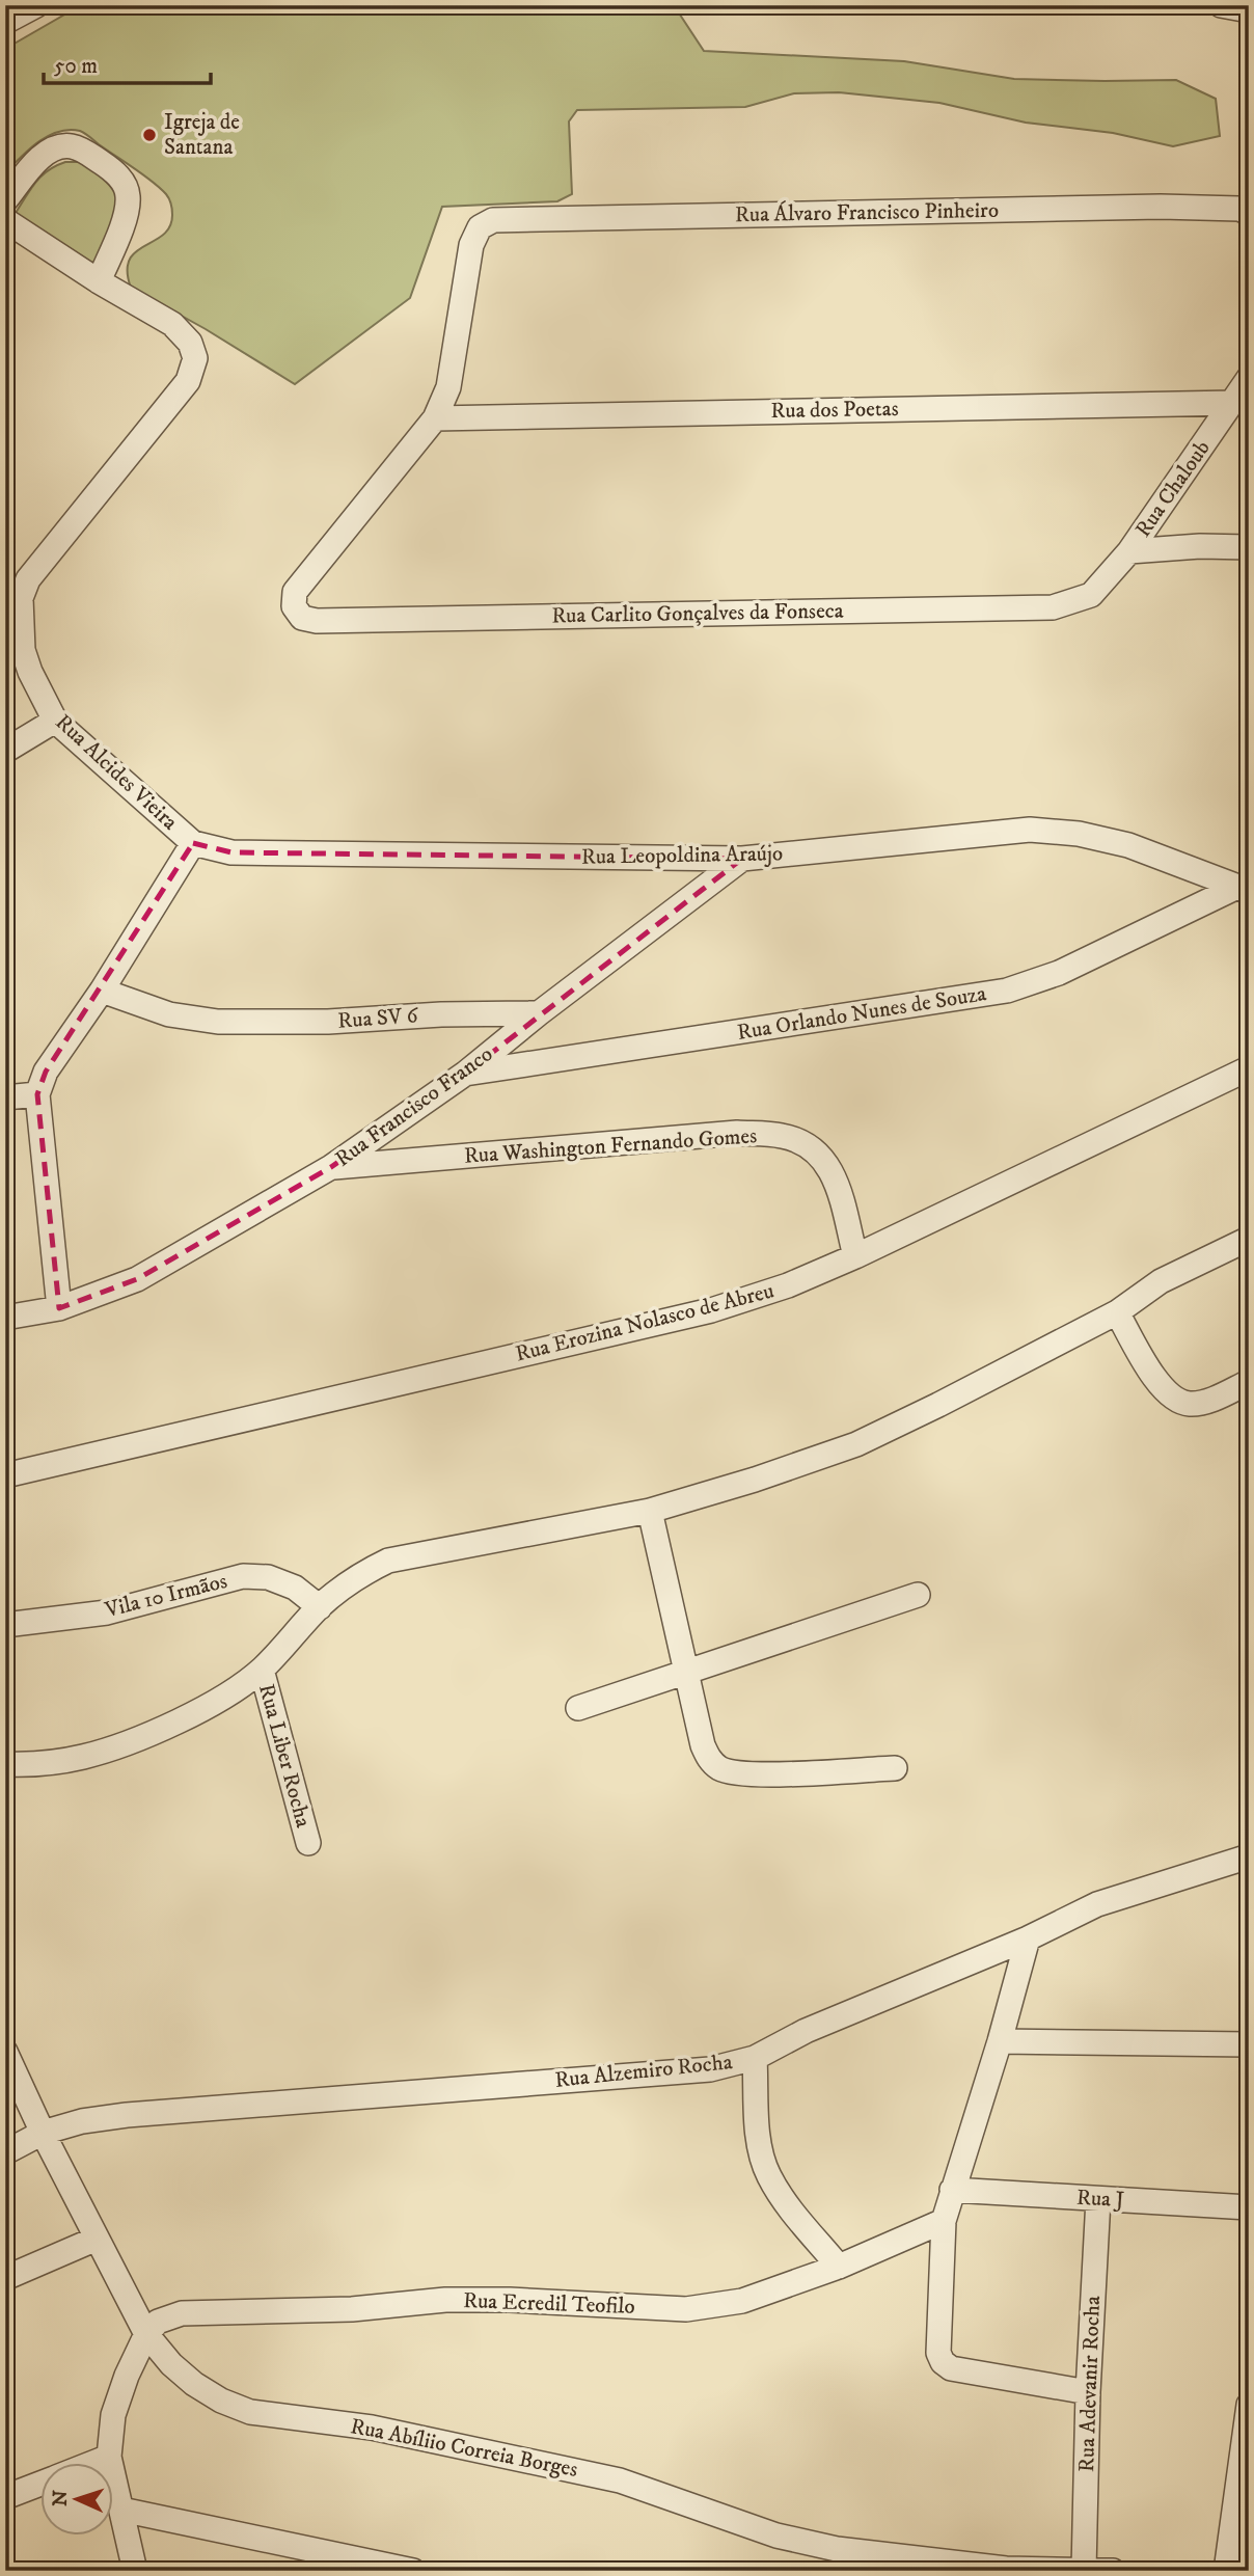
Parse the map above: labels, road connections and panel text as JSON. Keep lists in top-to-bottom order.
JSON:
{
  "streets": {
    "street": [
      "Rua Álvaro Francisco Pinheiro",
      "Rua dos Poetas",
      "Rua Chaloub",
      "Rua Carlito Gonçalves da Fonseca",
      "Rua Alcides Vieira",
      "Rua Leopoldina Araújo",
      "Rua Orlando Nunes de Souza",
      "Rua SV 6",
      "Rua Francisco Franco",
      "Rua Washington Fernando Gomes",
      "Rua Erozina Nolasco de Abreu",
      "Vila 10 Irmãos",
      "Rua Liber Rocha",
      "Rua Alzemiro Rocha",
      "Rua J",
      "Rua Ecredil Teofilo",
      "Rua Adevanir Rocha",
      "Rua Abíliio Correia Borges"
    ]
  },
  "crossings": [
    ["Rua Álvaro Francisco Pinheiro", "Rua dos Poetas"],
    ["Rua Álvaro Francisco Pinheiro", "Rua Carlito Gonçalves da Fonseca"],
    ["Rua dos Poetas", "Rua Chaloub"],
    ["Rua dos Poetas", "Rua Carlito Gonçalves da Fonseca"],
    ["Rua Chaloub", "Rua Carlito Gonçalves da Fonseca"],
    ["Rua Alcides Vieira", "Rua Leopoldina Araújo"],
    ["Rua Alcides Vieira", "Rua SV 6"],
    ["Rua Leopoldina Araújo", "Rua Orlando Nunes de Souza"],
    ["Rua Leopoldina Araújo", "Rua Francisco Franco"],
    ["Rua Orlando Nunes de Souza", "Rua Francisco Franco"],
    ["Rua SV 6", "Rua Francisco Franco"],
    ["Rua Francisco Franco", "Rua Washington Fernando Gomes"],
    ["Rua Washington Fernando Gomes", "Rua Erozina Nolasco de Abreu"],
    ["Rua Alzemiro Rocha", "Rua Abíliio Correia Borges"],
    ["Rua J", "Rua Adevanir Rocha"],
    ["Rua Ecredil Teofilo", "Rua Abíliio Correia Borges"],
    ["Rua Adevanir Rocha", "Rua Abíliio Correia Borges"]
  ],
  "places": ["Igreja de Santana"],
  "scale_bar": "50 m",
  "north": "left"
}
